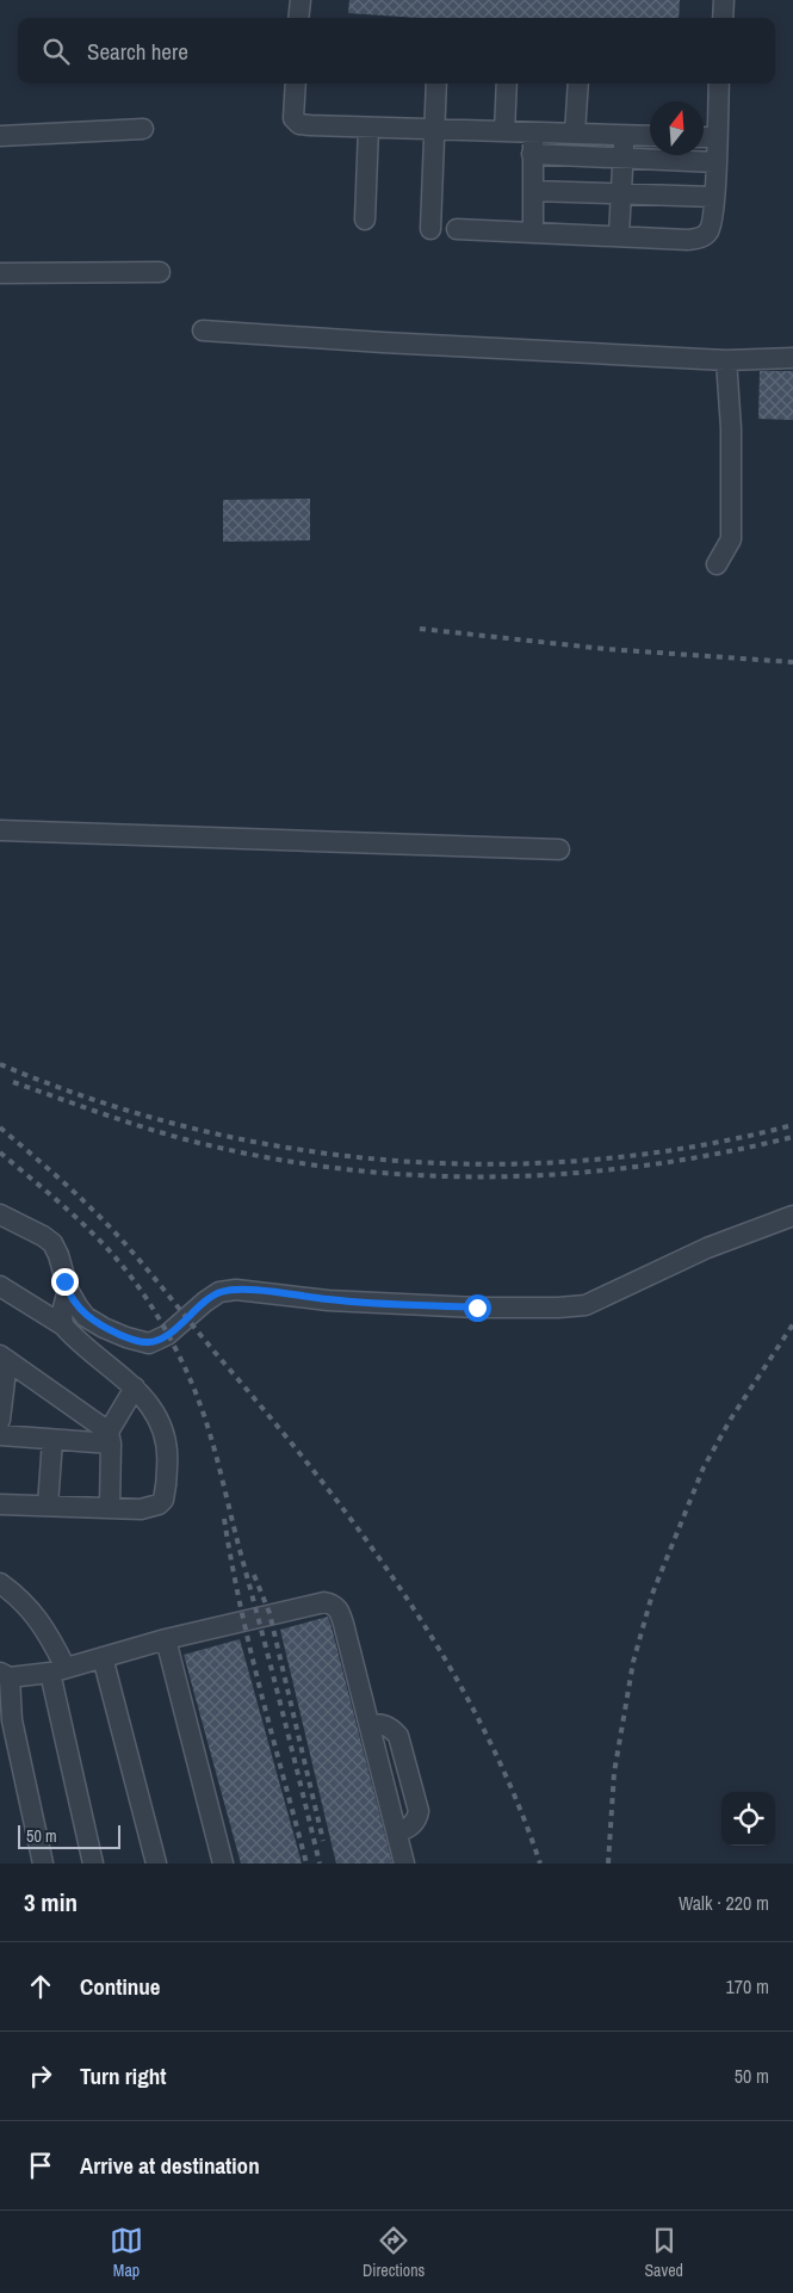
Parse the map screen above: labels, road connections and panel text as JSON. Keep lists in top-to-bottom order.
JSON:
{
  "scale_bar": "50 m",
  "north": "top",
  "page": {
    "search": "Search here",
    "scale": "50 m",
    "heading": ["3 min", "Walk · 220 m"],
    "list": [
      ["Continue", "170 m"],
      ["Turn right", "50 m"],
      "Arrive at destination"
    ],
    "nav": ["Map", "Directions", "Saved"]
  }
}
